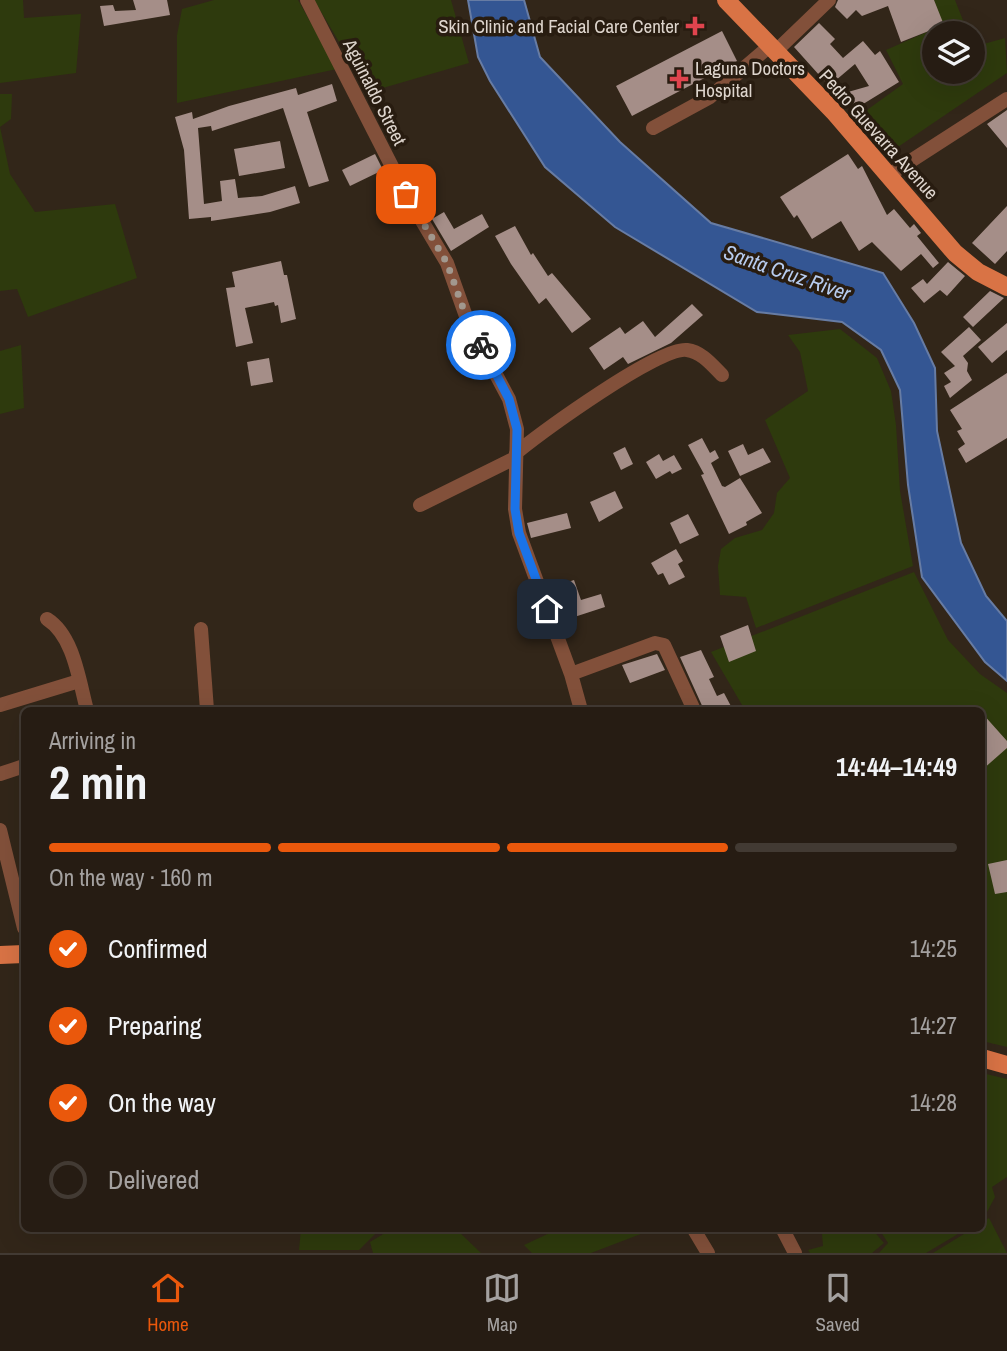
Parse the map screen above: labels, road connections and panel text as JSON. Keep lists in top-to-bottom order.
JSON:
{
  "streets": {
    "main road": ["Pedro Guevarra Avenue"],
    "street": ["Aguinaldo Street"]
  },
  "water": ["Santa Cruz River"],
  "places": {
    "health": ["Skin Clinic and Facial Care Center", "Laguna Doctors Hospital"]
  },
  "page": {
    "heading": ["2 min", "Arriving in", "14:44–14:49"],
    "bar": "On the way · 160 m",
    "list": [
      ["Confirmed", "14:25"],
      ["Preparing", "14:27"],
      ["On the way", "14:28"],
      "Delivered"
    ],
    "tabs": ["Home", "Map", "Saved"]
  }
}
